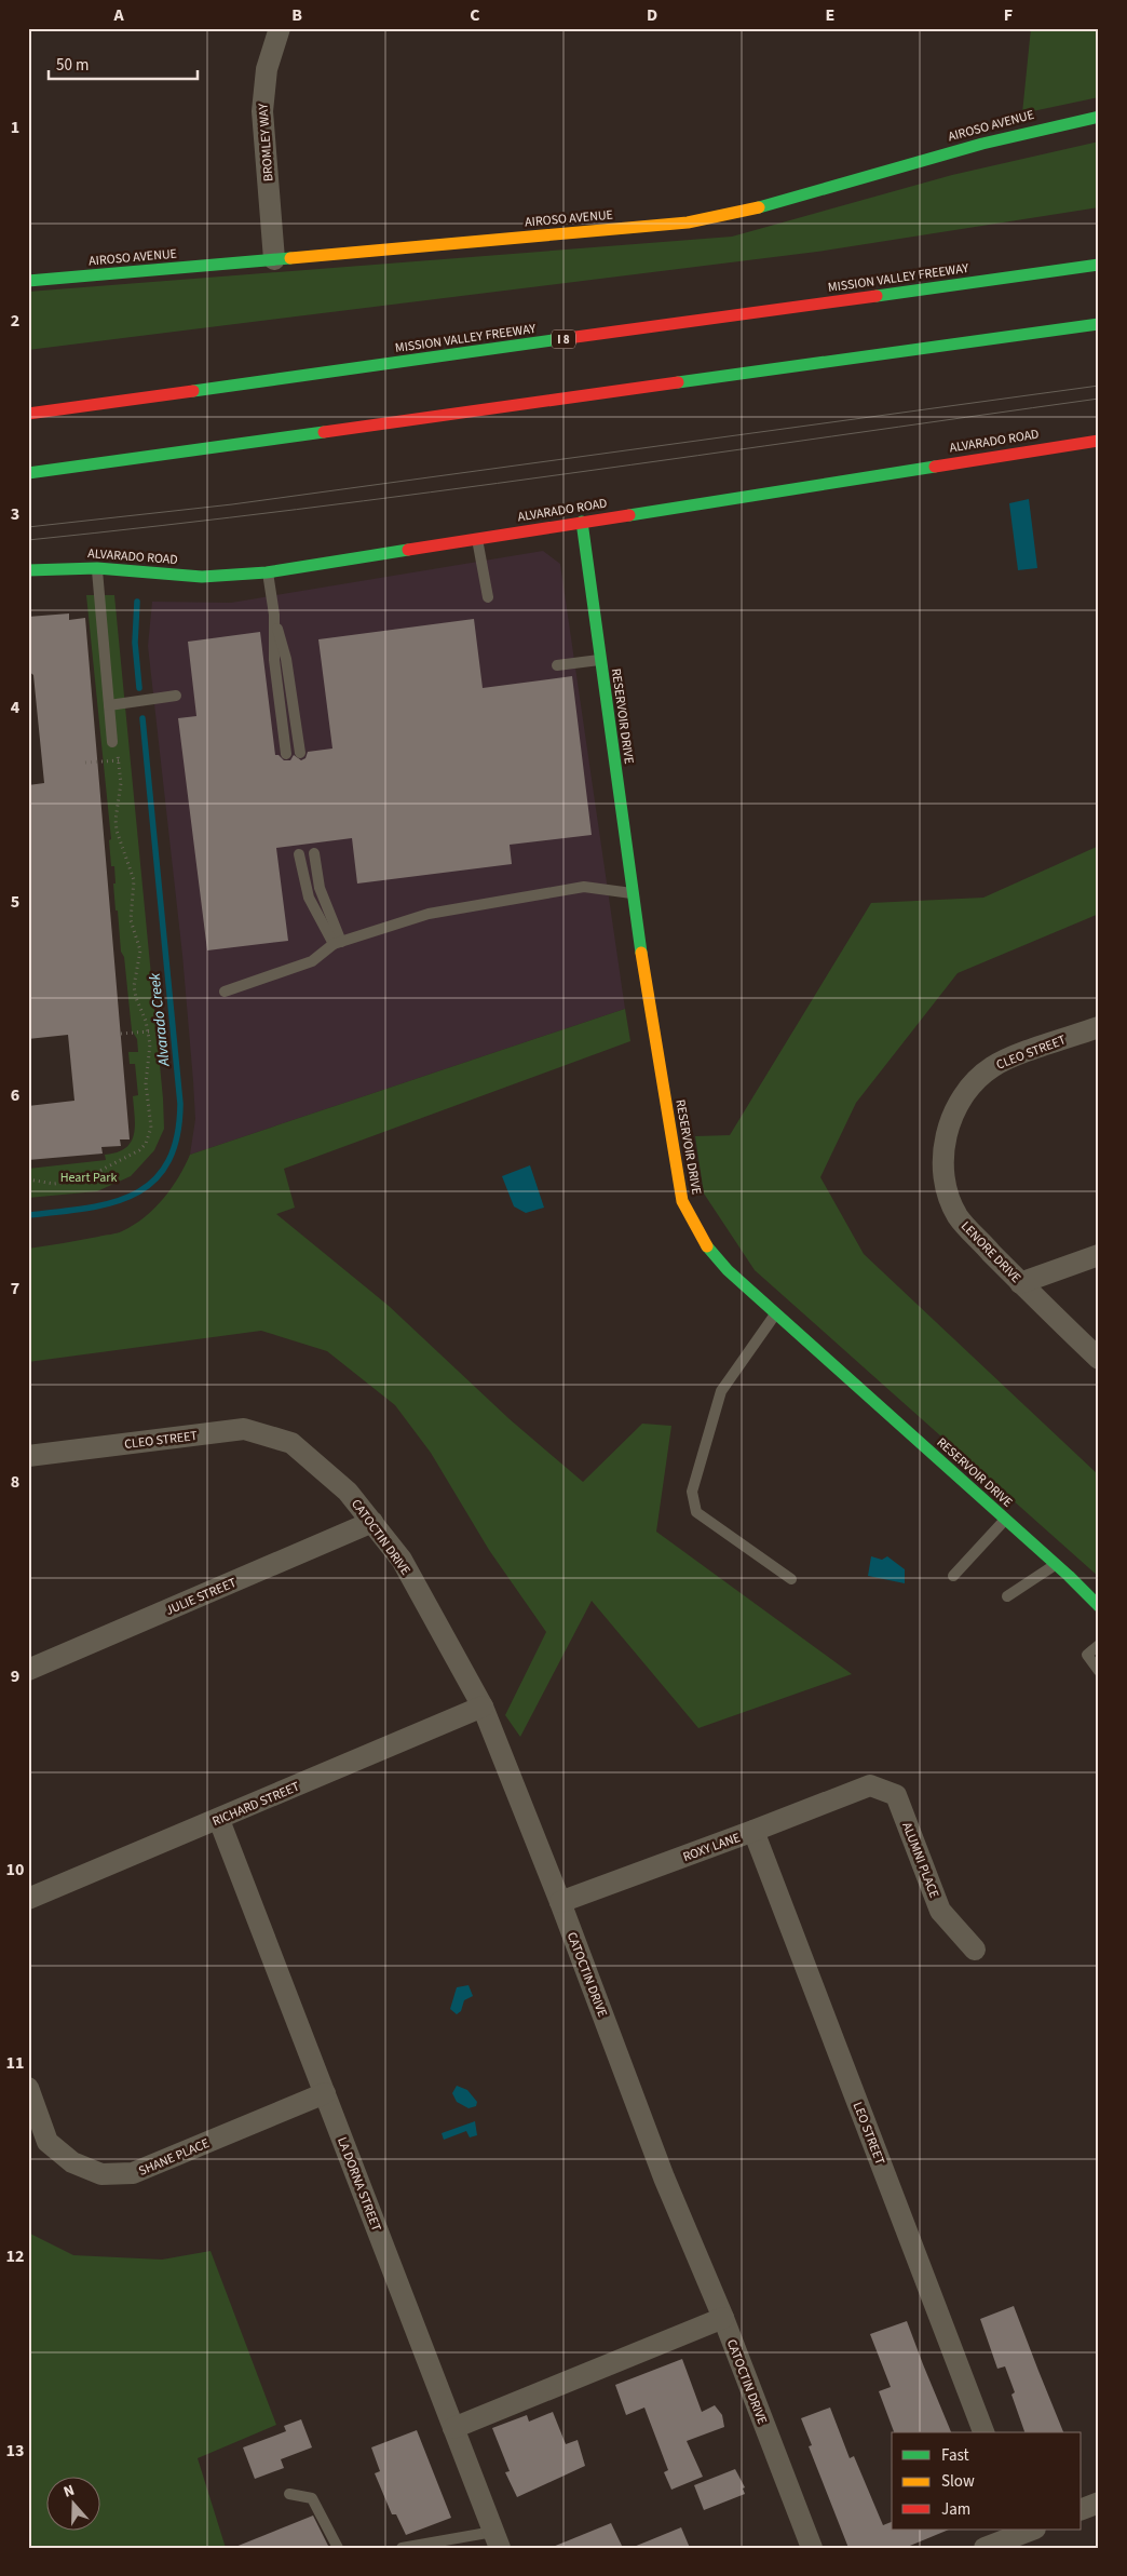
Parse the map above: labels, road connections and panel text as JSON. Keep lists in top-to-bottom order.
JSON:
{
  "streets": {
    "main road": [
      "AIROSO AVENUE",
      "MISSION VALLEY FREEWAY",
      "I 8",
      "ALVARADO ROAD",
      "RESERVOIR DRIVE"
    ],
    "street": [
      "BROMLEY WAY",
      "CLEO STREET",
      "LENORE DRIVE",
      "CATOCTIN DRIVE",
      "JULIE STREET",
      "RICHARD STREET",
      "ROXY LANE",
      "ALUMNI PLACE",
      "LEO STREET",
      "SHANE PLACE",
      "LA DORNA STREET"
    ]
  },
  "crossings": [
    ["AIROSO AVENUE", "BROMLEY WAY"],
    ["ALVARADO ROAD", "RESERVOIR DRIVE"],
    ["CLEO STREET", "LENORE DRIVE"],
    ["CLEO STREET", "CATOCTIN DRIVE"],
    ["CATOCTIN DRIVE", "JULIE STREET"],
    ["CATOCTIN DRIVE", "RICHARD STREET"],
    ["CATOCTIN DRIVE", "ROXY LANE"],
    ["RICHARD STREET", "LA DORNA STREET"],
    ["ROXY LANE", "ALUMNI PLACE"],
    ["ROXY LANE", "LEO STREET"],
    ["SHANE PLACE", "LA DORNA STREET"]
  ],
  "water": ["Alvarado Creek"],
  "parks": ["Heart Park"],
  "legend": ["Fast", "Slow", "Jam"],
  "scale_bar": "50 m",
  "north": "top",
  "grid": {
    "columns": [
      "A",
      "B",
      "C",
      "D",
      "E",
      "F"
    ],
    "rows": [
      "1",
      "2",
      "3",
      "4",
      "5",
      "6",
      "7",
      "8",
      "9",
      "10",
      "11",
      "12",
      "13"
    ]
  }
}
